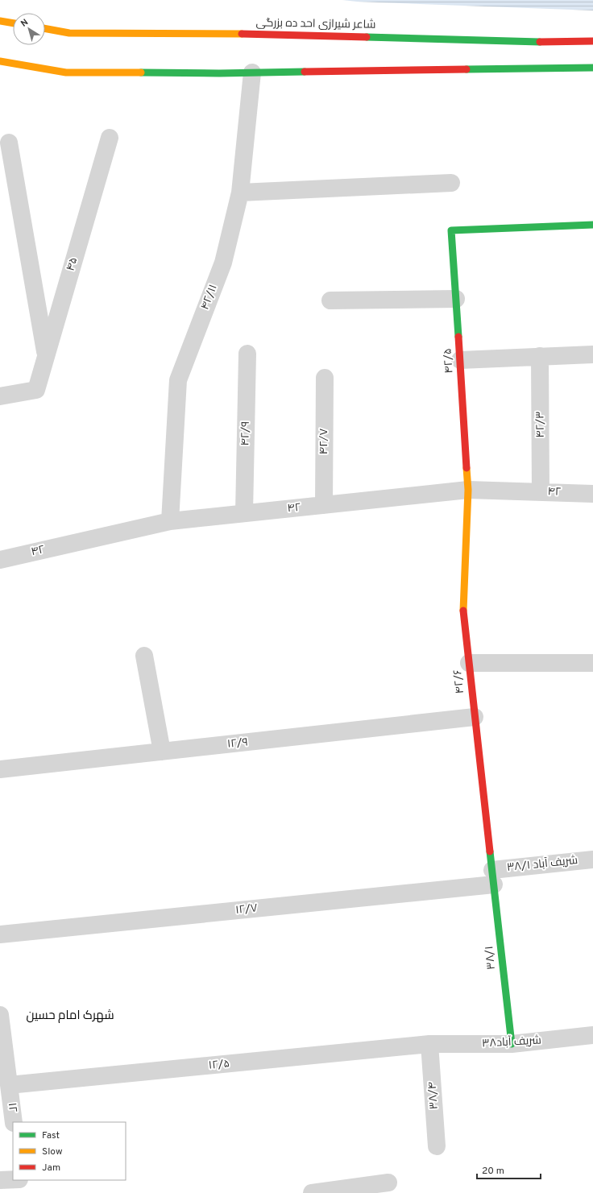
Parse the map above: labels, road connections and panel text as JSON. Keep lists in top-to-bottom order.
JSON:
{
  "streets": {
    "street": [
      "شاعر شیرازی احد ده بزرگی",
      "۴۵",
      "۴۲/۱۱",
      "۴۲/۵",
      "۴۲/۳",
      "۴۲/۹",
      "۴۲/۷",
      "۴۲",
      "۴۲/۶",
      "۱۲/۹",
      "۳۸/۱ شریف آباد",
      "۱۲/۷",
      "۳۸/۱",
      "شریف آباد۳۸",
      "۱۲/۵",
      "۳۸/۴",
      "۱۲"
    ]
  },
  "crossings": [
    ["۴۲/۱۱", "۴۲"],
    ["۴۲/۵", "۴۲"],
    ["۴۲/۵", "۴۲/۶"],
    ["۴۲/۳", "۴۲"],
    ["۴۲/۹", "۴۲"],
    ["۴۲/۷", "۴۲"],
    ["۴۲", "۴۲/۶"],
    ["۴۲/۶", "۱۲/۹"],
    ["۴۲/۶", "۳۸/۱ شریف آباد"],
    ["۴۲/۶", "۱۲/۷"],
    ["۴۲/۶", "۳۸/۱"],
    ["۳۸/۱ شریف آباد", "۱۲/۷"],
    ["۳۸/۱ شریف آباد", "۳۸/۱"],
    ["۱۲/۷", "۳۸/۱"],
    ["۳۸/۱", "شریف آباد۳۸"],
    ["شریف آباد۳۸", "۱۲/۵"],
    ["شریف آباد۳۸", "۳۸/۴"],
    ["۱۲/۵", "۳۸/۴"],
    ["۱۲/۵", "۱۲"]
  ],
  "districts": ["شهرک امام حسین"],
  "legend": ["Fast", "Slow", "Jam"],
  "scale_bar": "20 m",
  "north": "top left"
}
